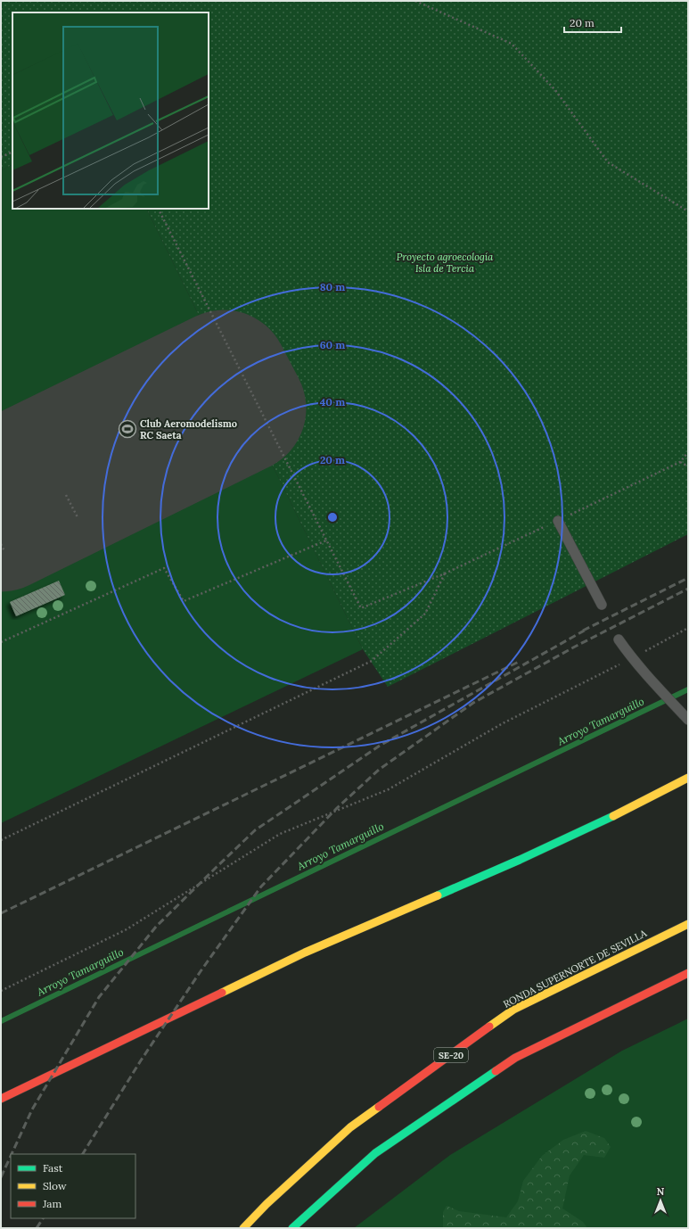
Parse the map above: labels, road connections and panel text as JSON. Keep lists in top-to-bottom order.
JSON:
{
  "streets": {
    "main road": ["RONDA SUPERNORTE DE SEVILLA", "SE-20"]
  },
  "water": ["Arroyo Tamarguillo"],
  "parks": ["Proyecto agroecología Isla de Tercia"],
  "places": {
    "sports": ["Club Aeromodelismo RC Saeta"]
  },
  "legend": ["Fast", "Slow", "Jam"],
  "scale_bar": "20 m",
  "north": "top",
  "rings": [
    "80 m",
    "60 m",
    "40 m",
    "20 m"
  ]
}
